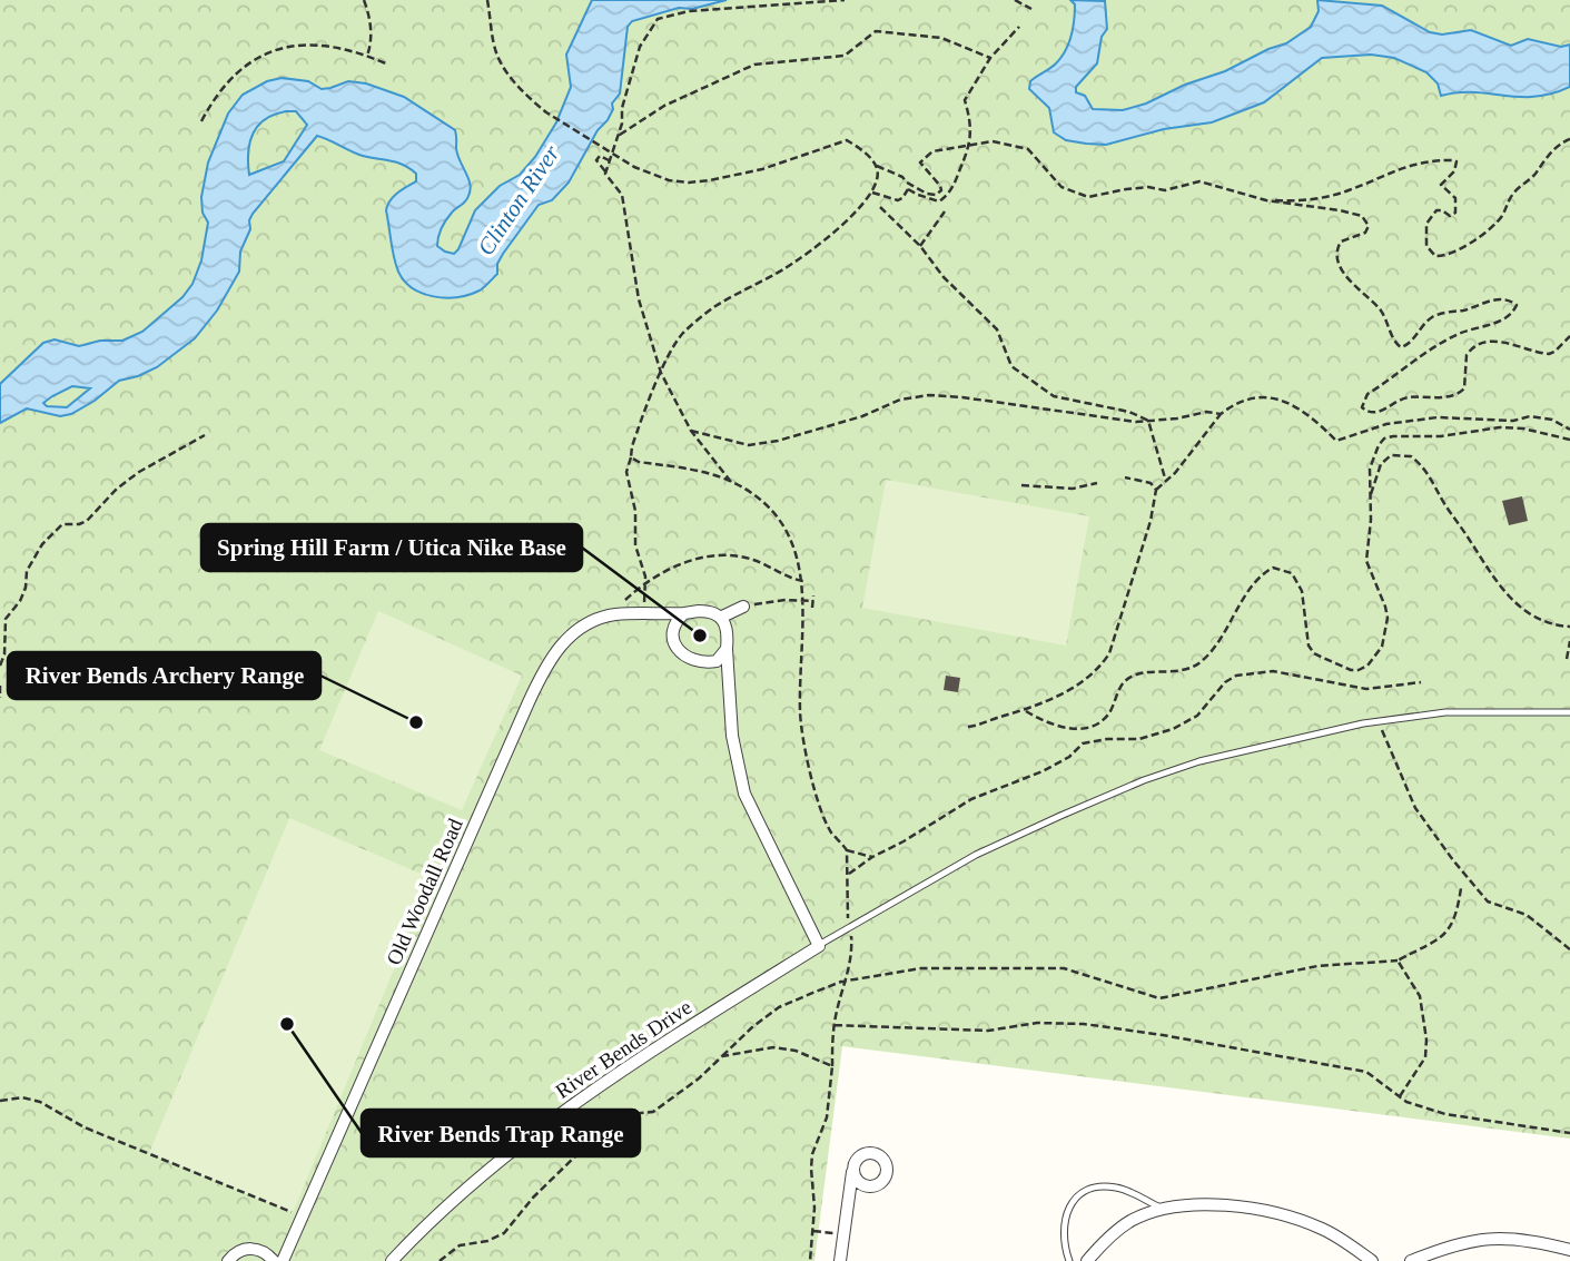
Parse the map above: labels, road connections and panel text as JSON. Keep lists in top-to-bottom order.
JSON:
{
  "streets": {
    "street": ["Old Woodall Road", "River Bends Drive"]
  },
  "water": ["Clinton River"],
  "places": ["Spring Hill Farm / Utica Nike Base", "River Bends Archery Range", "River Bends Trap Range"]
}
